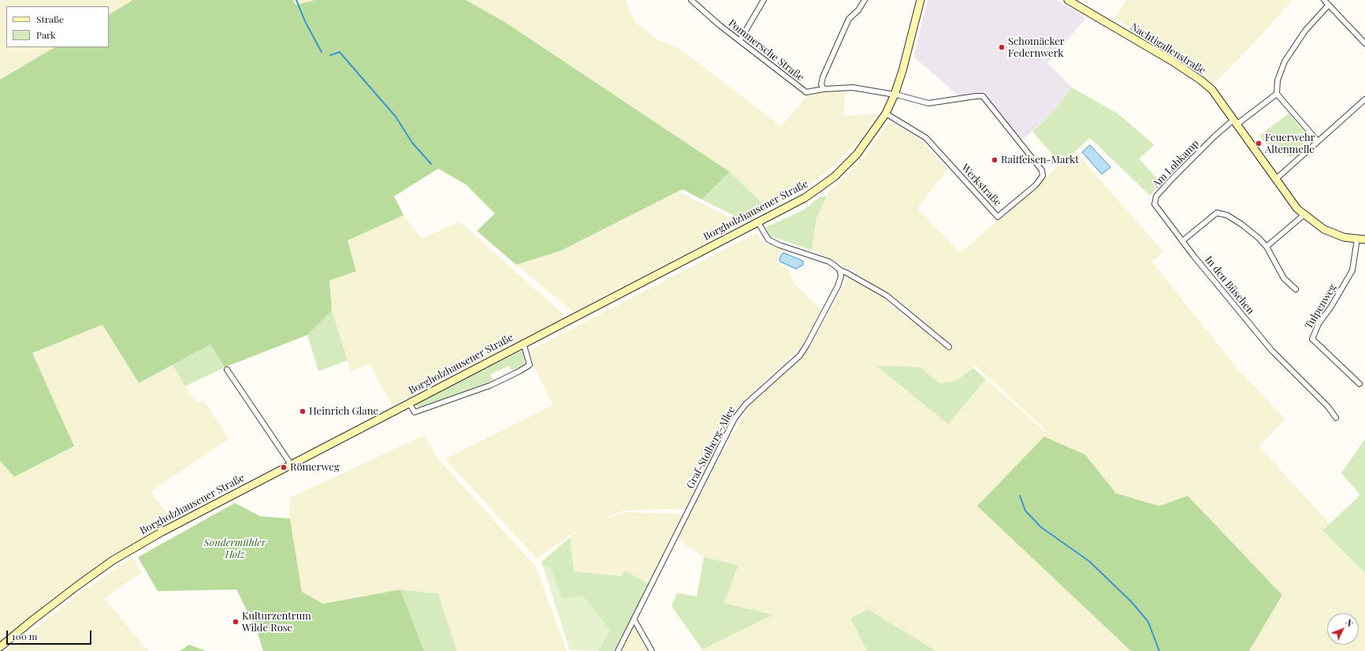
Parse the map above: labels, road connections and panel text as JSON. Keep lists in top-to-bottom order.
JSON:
{
  "streets": {
    "main road": ["Nachtigallenstraße", "Borgholzhausener Straße"],
    "street": [
      "Pommersche Straße",
      "Am Lohkamp",
      "Werkstraße",
      "In den Büschen",
      "Tulpenweg",
      "Graf-Stolberg-Allee"
    ]
  },
  "crossings": [
    ["Nachtigallenstraße", "Am Lohkamp"],
    ["Nachtigallenstraße", "Tulpenweg"],
    ["Pommersche Straße", "Werkstraße"],
    ["Pommersche Straße", "Borgholzhausener Straße"],
    ["Am Lohkamp", "In den Büschen"],
    ["Werkstraße", "Borgholzhausener Straße"]
  ],
  "parks": ["Sondermühler Holz"],
  "places": [
    "Schomäcker Federnwerk",
    "Feuerwehr Altenmelle",
    "Raiffeisen-Markt",
    "Heinrich Glane",
    "Römerweg",
    "Kulturzentrum Wilde Rose"
  ],
  "legend": ["Straße", "Park"],
  "scale_bar": "100 m",
  "north": "top right"
}
